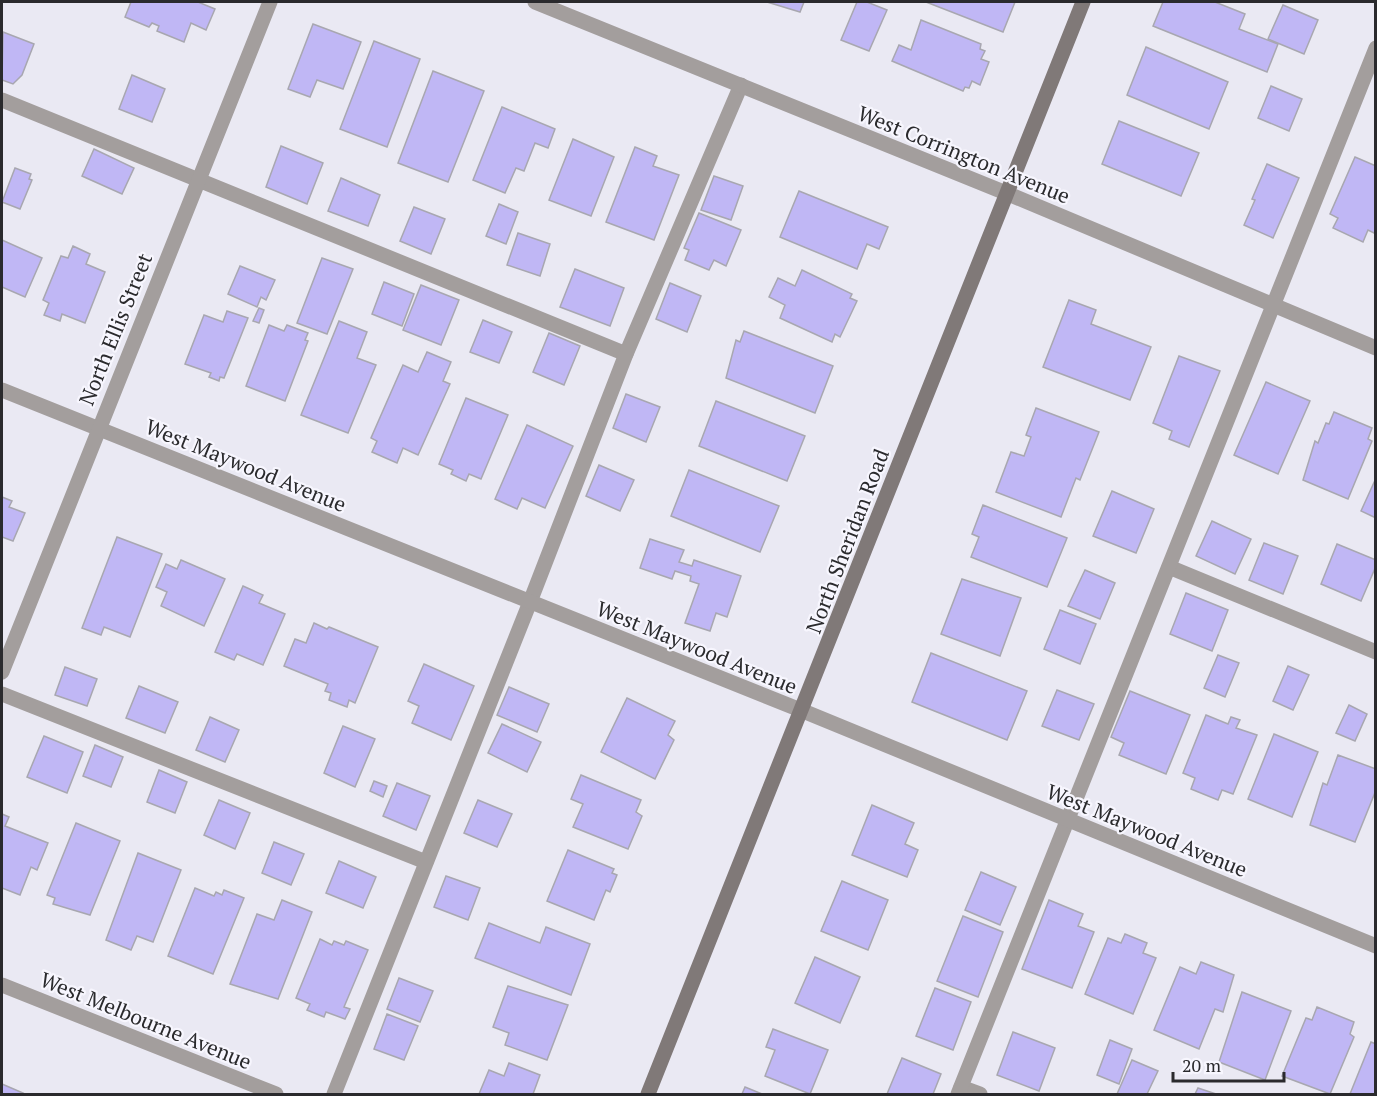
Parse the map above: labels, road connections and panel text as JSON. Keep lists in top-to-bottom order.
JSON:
{
  "streets": {
    "main road": ["North Sheridan Road"],
    "street": [
      "West Corrington Avenue",
      "North Ellis Street",
      "West Maywood Avenue",
      "West Melbourne Avenue"
    ]
  },
  "crossings": [
    ["West Corrington Avenue", "North Sheridan Road"],
    ["North Ellis Street", "West Maywood Avenue"],
    ["West Maywood Avenue", "North Sheridan Road"]
  ],
  "scale_bar": "20 m"
}
